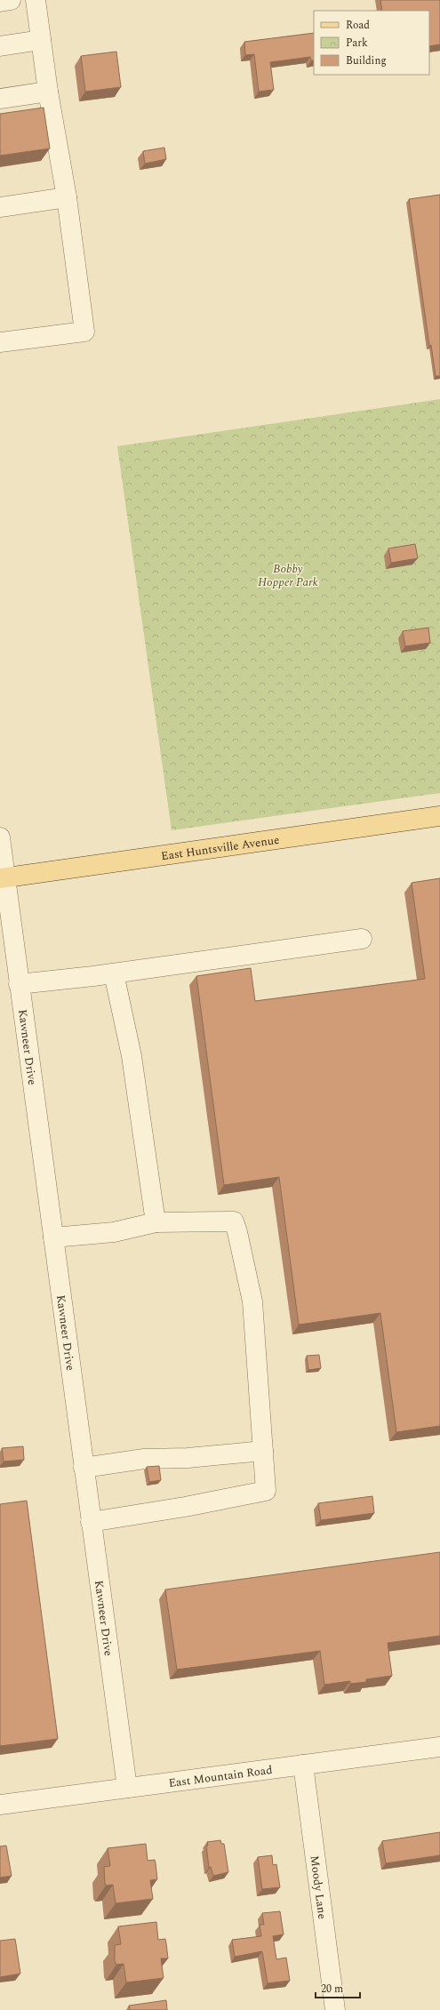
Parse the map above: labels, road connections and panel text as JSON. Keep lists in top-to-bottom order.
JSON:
{
  "streets": {
    "main road": ["East Huntsville Avenue"],
    "street": ["Kawneer Drive", "East Mountain Road", "Moody Lane"]
  },
  "crossings": [
    ["East Huntsville Avenue", "Kawneer Drive"],
    ["Kawneer Drive", "East Mountain Road"],
    ["East Mountain Road", "Moody Lane"]
  ],
  "parks": ["Bobby Hopper Park"],
  "legend": ["Road", "Park", "Building"],
  "scale_bar": "20 m"
}
